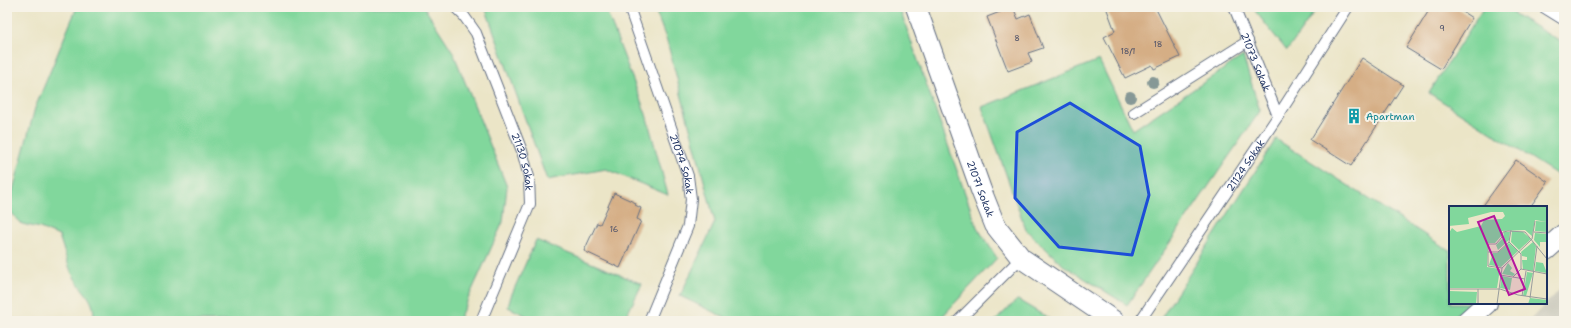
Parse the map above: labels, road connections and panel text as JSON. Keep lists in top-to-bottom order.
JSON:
{
  "streets": {
    "street": ["21071 Sokak"],
    "lane": [
      "21073 Sokak",
      "21130 Sokak",
      "21074 Sokak",
      "21124 Sokak"
    ]
  },
  "crossings": [
    ["21073 Sokak", "21124 Sokak"]
  ],
  "places": {
    "building": ["Apartman"]
  },
  "house_numbers": [
    "9",
    "8",
    "18",
    "18/1",
    "16"
  ]
}
